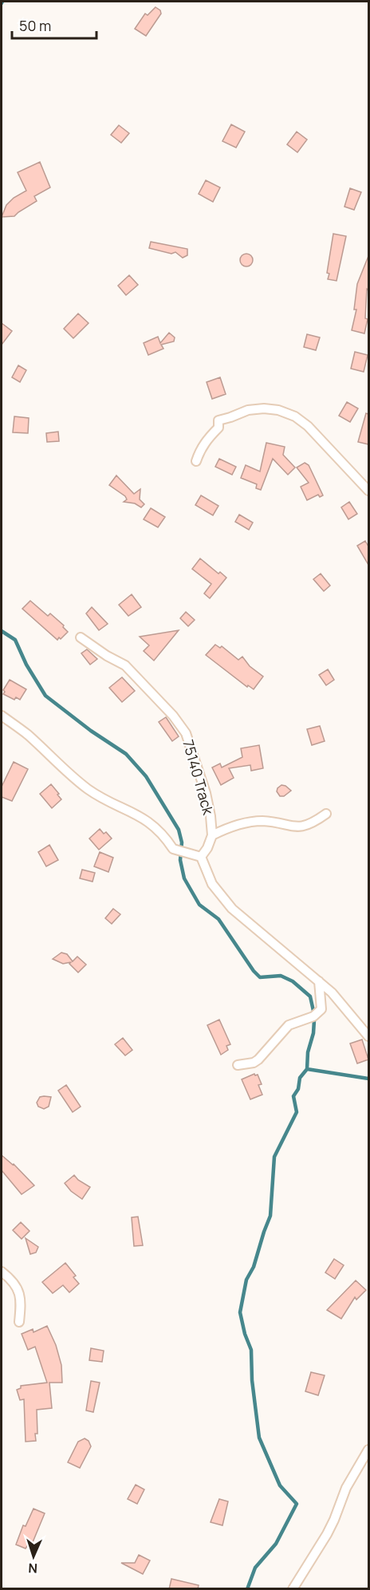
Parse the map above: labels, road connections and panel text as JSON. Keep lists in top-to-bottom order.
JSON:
{
  "streets": {
    "street": ["75140 Track"]
  },
  "scale_bar": "50 m",
  "north": "bottom"
}
